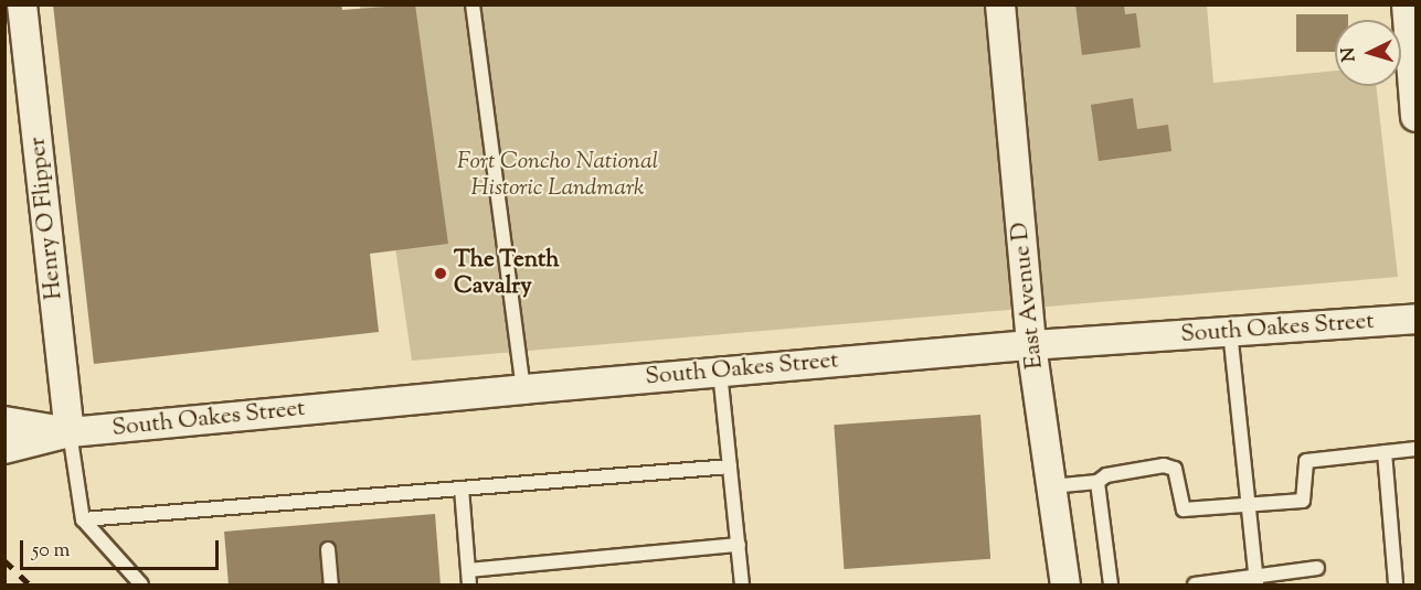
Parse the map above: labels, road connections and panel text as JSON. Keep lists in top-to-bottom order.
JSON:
{
  "streets": {
    "street": ["Henry O Flipper", "East Avenue D", "South Oakes Street"]
  },
  "crossings": [
    ["Henry O Flipper", "South Oakes Street"],
    ["East Avenue D", "South Oakes Street"]
  ],
  "parks": ["Fort Concho National Historic Landmark"],
  "places": ["The Tenth Cavalry"],
  "scale_bar": "50 m",
  "north": "left"
}
